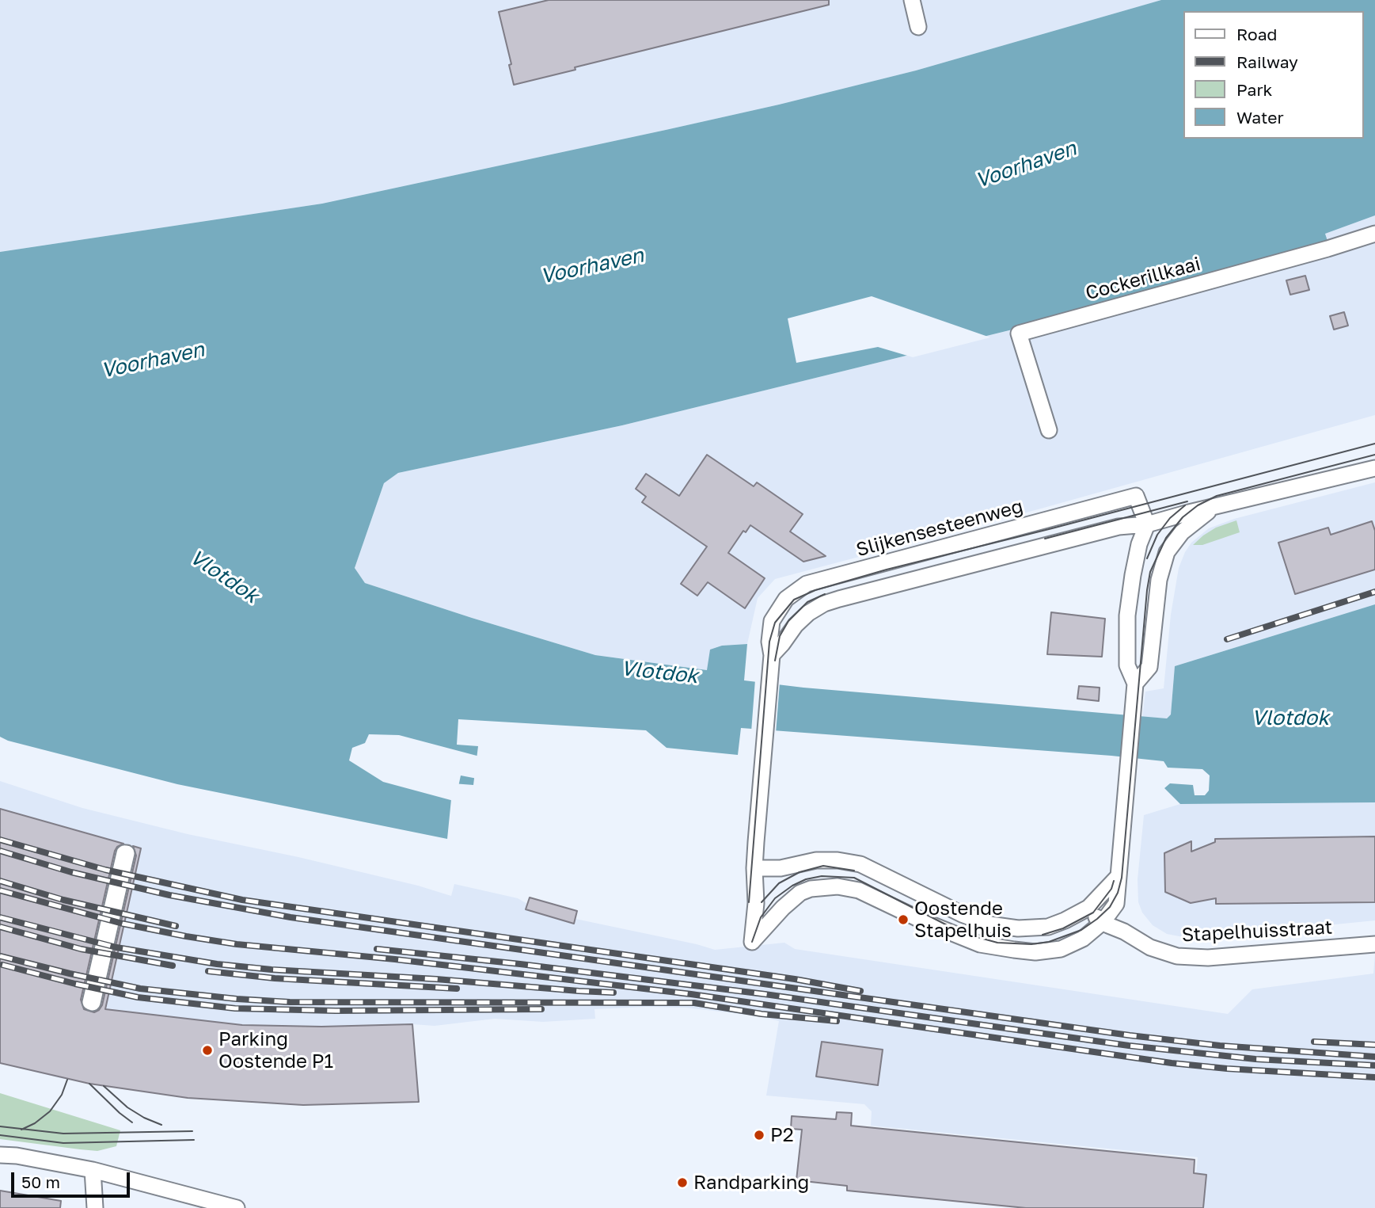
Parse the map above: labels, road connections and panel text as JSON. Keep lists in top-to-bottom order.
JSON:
{
  "streets": {
    "street": ["Cockerillkaai", "Slijkensesteenweg", "Stapelhuisstraat"]
  },
  "crossings": [
    ["Slijkensesteenweg", "Stapelhuisstraat"]
  ],
  "water": ["Voorhaven", "Vlotdok"],
  "places": [
    "Oostende Stapelhuis",
    "Parking Oostende P1",
    "P2",
    "Randparking"
  ],
  "legend": [
    "Road",
    "Railway",
    "Park",
    "Water"
  ],
  "scale_bar": "50 m"
}
